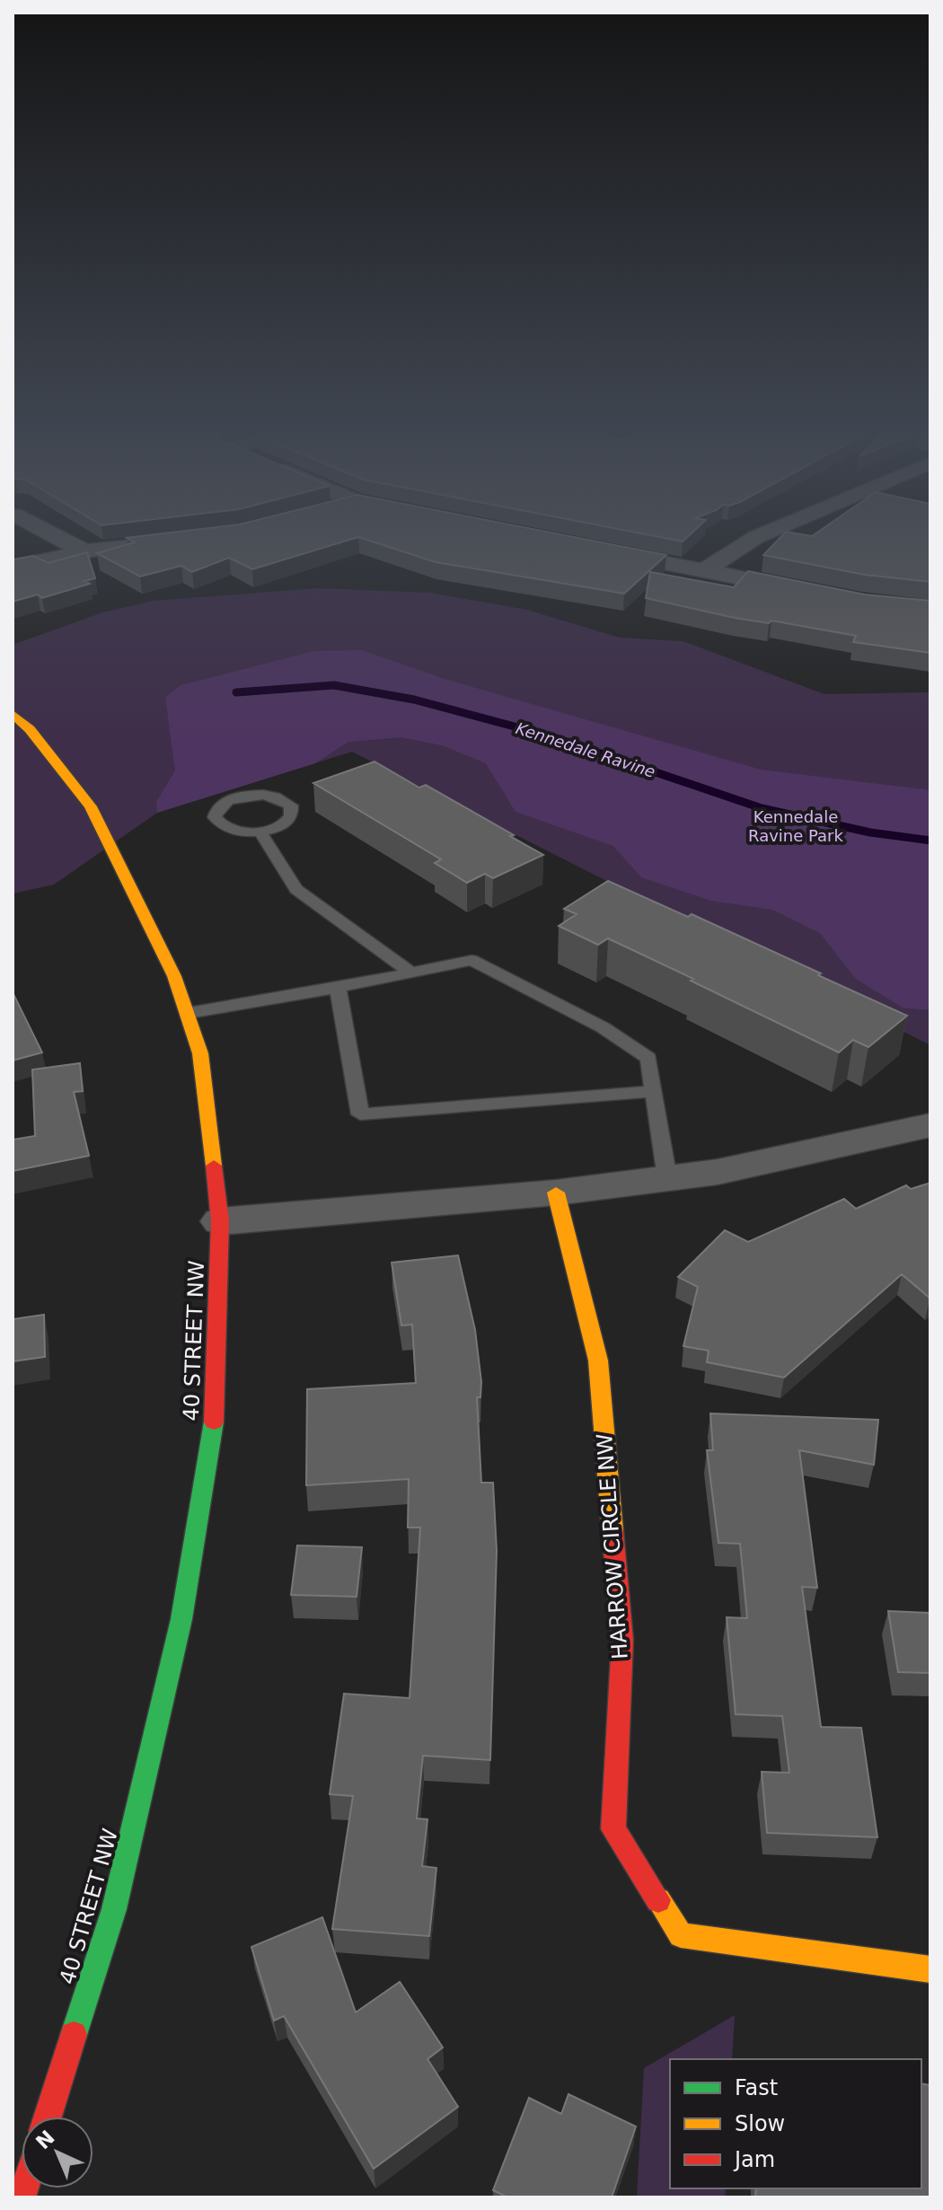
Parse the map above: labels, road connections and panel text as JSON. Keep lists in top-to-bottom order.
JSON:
{
  "streets": {
    "street": ["40 STREET NW", "HARROW CIRCLE NW"]
  },
  "water": ["Kennedale Ravine"],
  "parks": ["Kennedale Ravine Park"],
  "legend": ["Fast", "Slow", "Jam"],
  "north": "top left"
}
